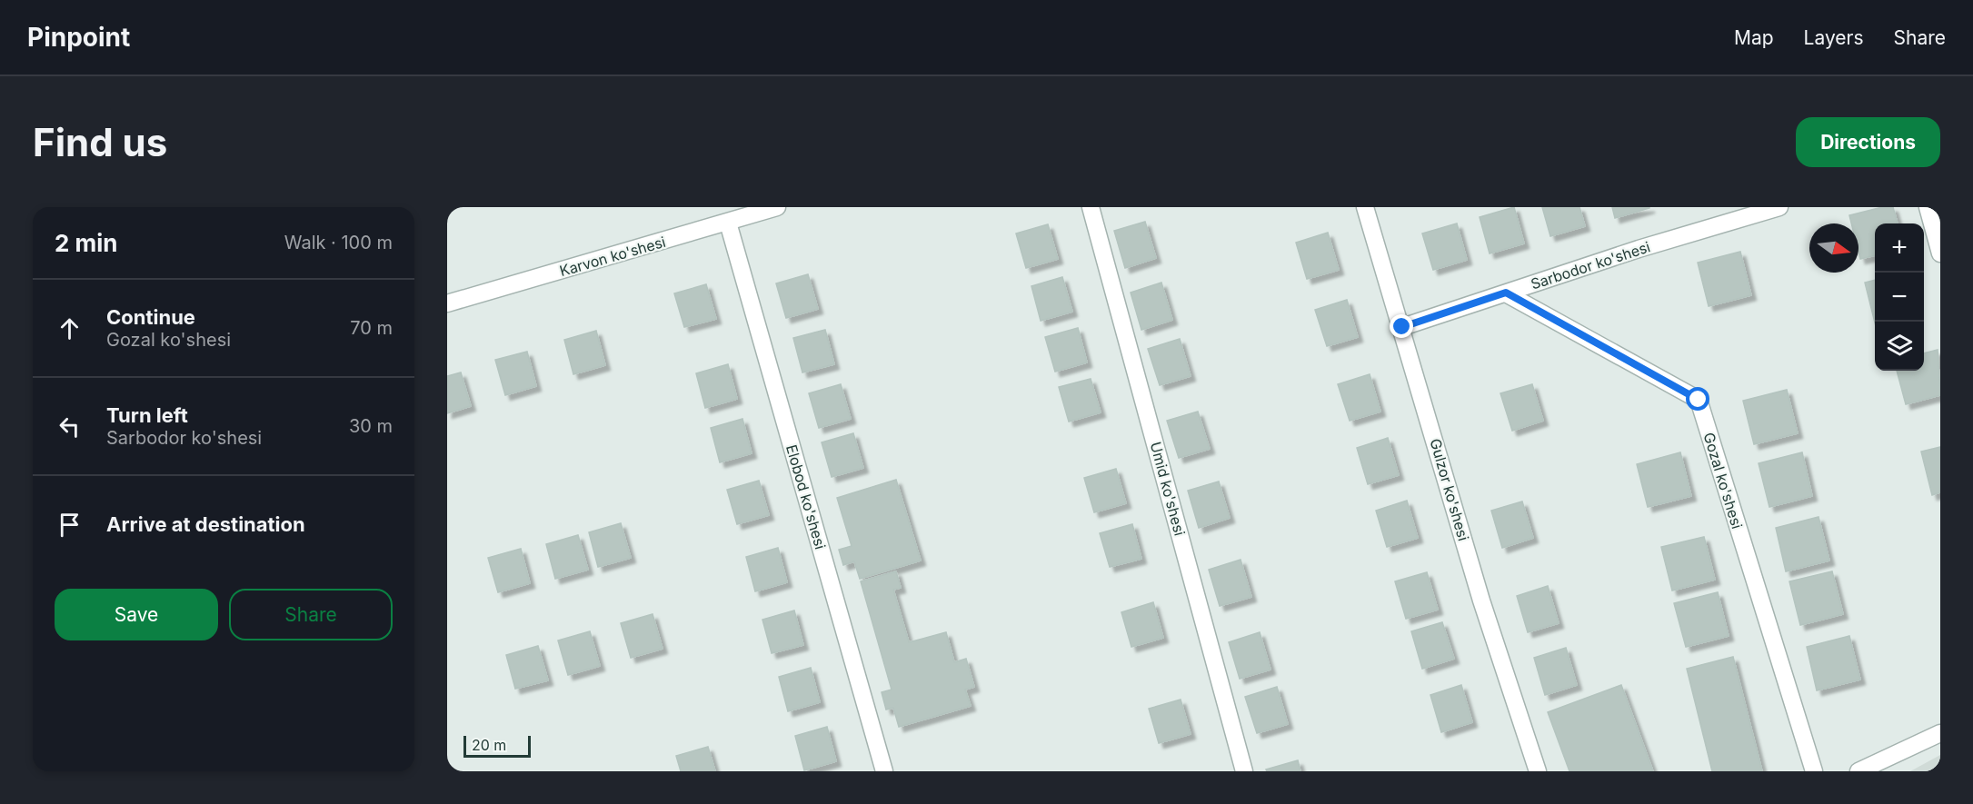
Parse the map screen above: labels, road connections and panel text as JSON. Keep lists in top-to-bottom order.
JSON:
{
  "streets": {
    "street": [
      "Karvon ko'shesi",
      "Sarbodor ko'shesi",
      "Gozal ko'shesi",
      "Umid ko'shesi",
      "Gulzor ko'shesi",
      "Elobod ko'shesi"
    ]
  },
  "crossings": [
    ["Karvon ko'shesi", "Elobod ko'shesi"],
    ["Sarbodor ko'shesi", "Gozal ko'shesi"],
    ["Sarbodor ko'shesi", "Gulzor ko'shesi"]
  ],
  "scale_bar": "20 m",
  "north": "right",
  "page": {
    "header": "Pinpoint",
    "nav": ["Map", "Layers", "Share"],
    "buttons": [
      "Directions",
      ["Save", "Share"]
    ],
    "title": "Find us",
    "heading": ["2 min", "Walk · 100 m"],
    "map_buttons": ["+", "−"],
    "list": [
      ["Continue", "Gozal ko'shesi", "70 m"],
      ["Turn left", "Sarbodor ko'shesi", "30 m"],
      "Arrive at destination"
    ],
    "scale": "20 m"
  }
}
